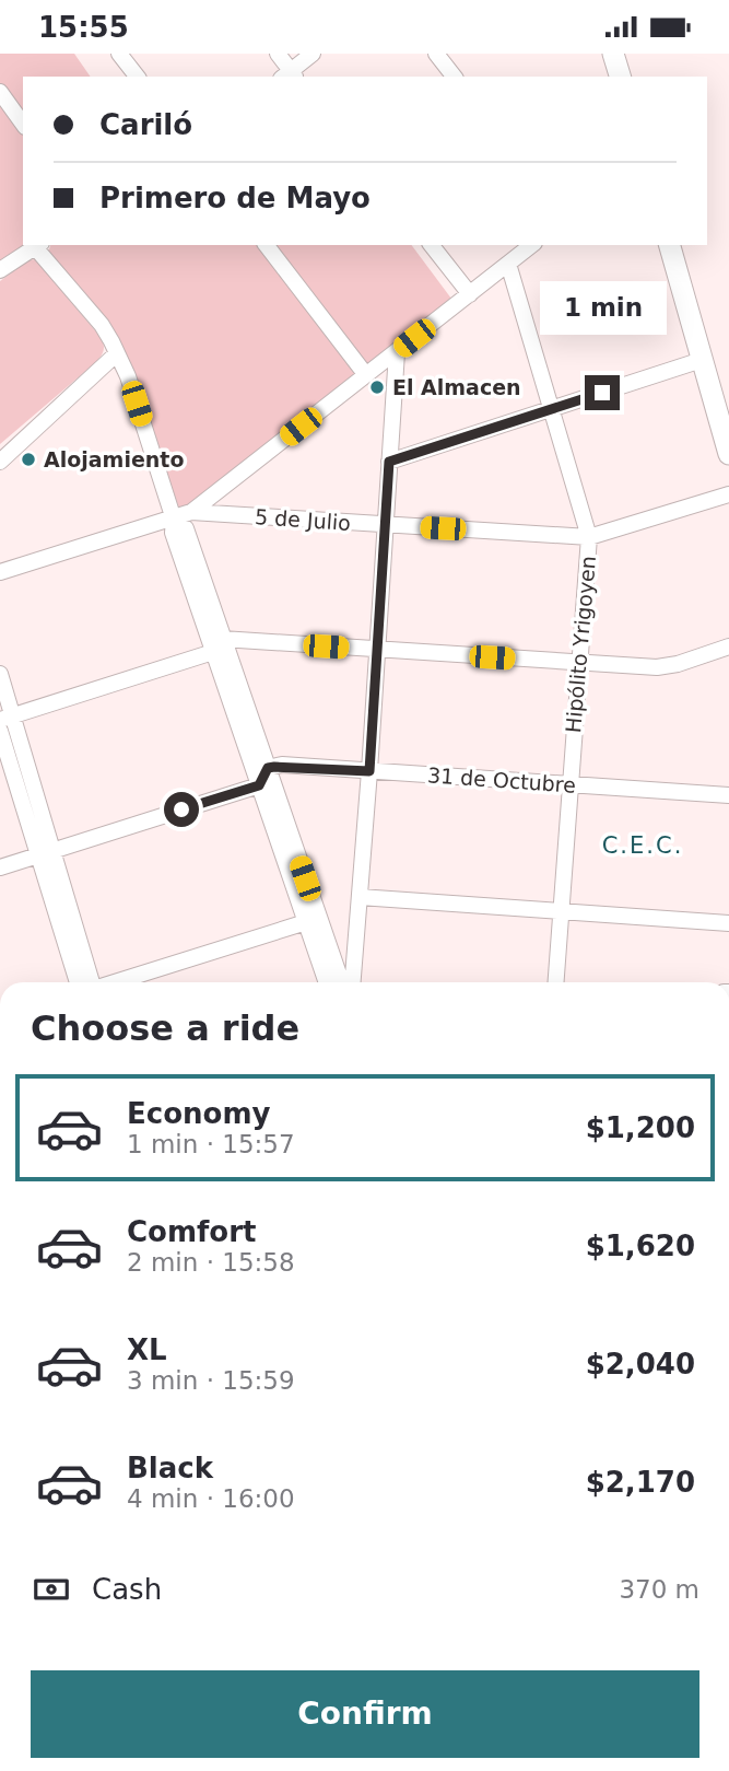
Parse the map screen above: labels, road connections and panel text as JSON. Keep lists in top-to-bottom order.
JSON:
{
  "streets": {
    "street": ["5 de Julio", "Hipólito Yrigoyen", "31 de Octubre"]
  },
  "crossings": [
    ["5 de Julio", "Hipólito Yrigoyen"],
    ["Hipólito Yrigoyen", "31 de Octubre"]
  ],
  "districts": ["C.E.C."],
  "places": ["El Almacen", "Alojamiento"],
  "page": {
    "status": "15:55",
    "banner": ["Cariló", "Primero de Mayo"],
    "bubble": "1 min",
    "heading": "Choose a ride",
    "list": [
      {
        "name": "Economy",
        "note": "1 min · 15:57",
        "value": "$1,200"
      },
      {
        "name": "Comfort",
        "note": "2 min · 15:58",
        "value": "$1,620"
      },
      {
        "name": "XL",
        "note": "3 min · 15:59",
        "value": "$2,040"
      },
      {
        "name": "Black",
        "note": "4 min · 16:00",
        "value": "$2,170"
      }
    ],
    "pay": ["Cash", "370 m"],
    "buttons": "Confirm"
  }
}
